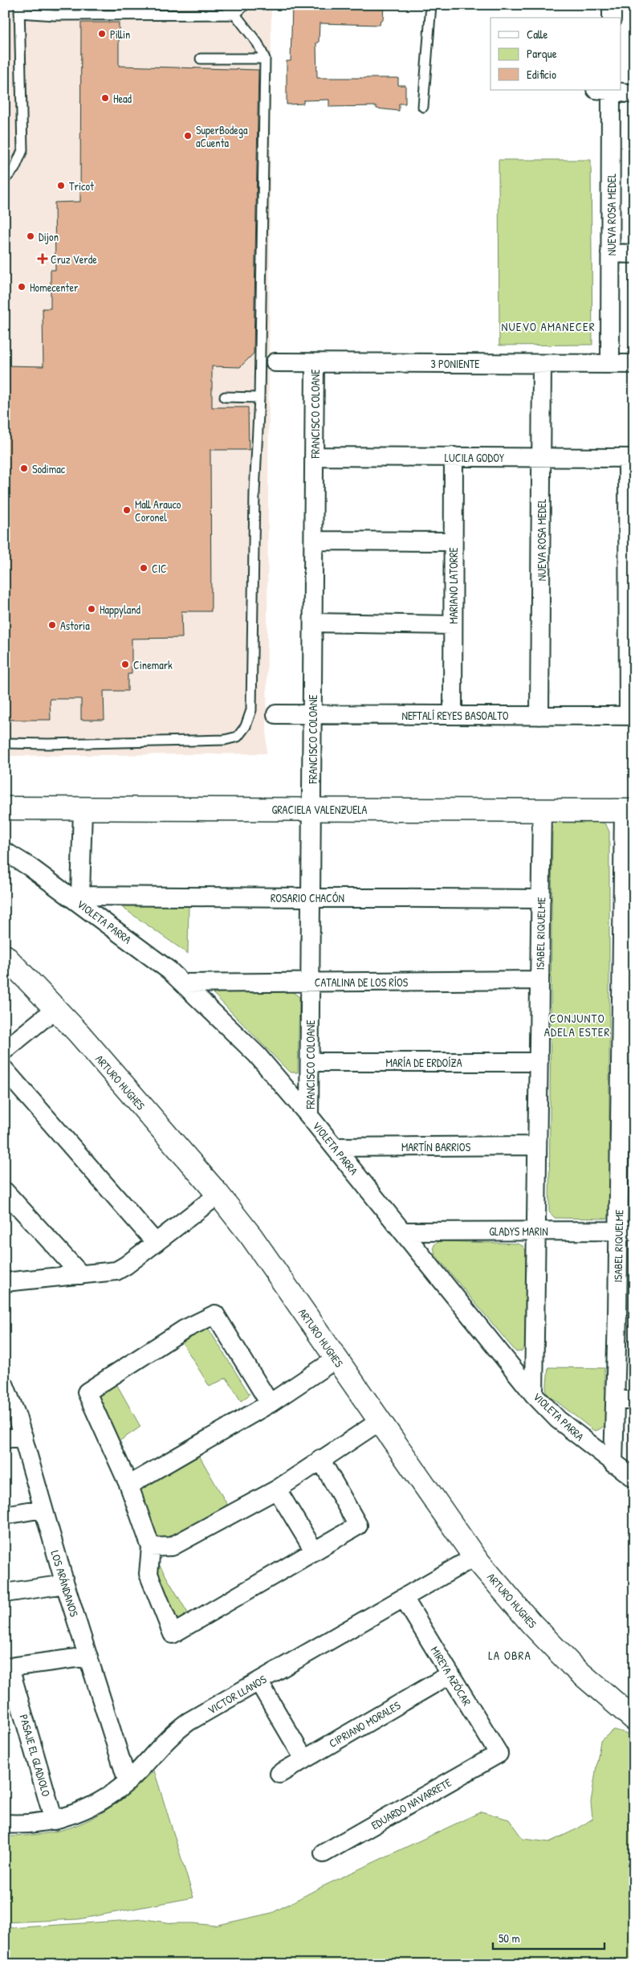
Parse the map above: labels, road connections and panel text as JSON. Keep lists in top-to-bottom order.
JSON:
{
  "streets": {
    "street": [
      "NUEVA ROSA MEDEL",
      "3 PONIENTE",
      "FRANCISCO COLOANE",
      "LUCILA GODOY",
      "MARIANO LATORRE",
      "NEFTALÍ REYES BASOALTO",
      "GRACIELA VALENZUELA",
      "ROSARIO CHACÓN",
      "VIOLETA PARRA",
      "ISABEL RIQUELME",
      "CATALINA DE LOS RÍOS",
      "MARÍA DE ERDOÍZA",
      "ARTURO HUGHES",
      "MARTÍN BARRIOS",
      "GLADYS MARIN",
      "LOS ARÁNDANOS",
      "MIREYA AZÓCAR",
      "VICTOR LLANOS",
      "CIPRIANO MORALES",
      "PASAJE EL GLADIOLO",
      "EDUARDO NAVARRETE"
    ]
  },
  "crossings": [
    ["NUEVA ROSA MEDEL", "3 PONIENTE"],
    ["NUEVA ROSA MEDEL", "LUCILA GODOY"],
    ["NUEVA ROSA MEDEL", "NEFTALÍ REYES BASOALTO"],
    ["3 PONIENTE", "FRANCISCO COLOANE"],
    ["FRANCISCO COLOANE", "LUCILA GODOY"],
    ["FRANCISCO COLOANE", "NEFTALÍ REYES BASOALTO"],
    ["FRANCISCO COLOANE", "GRACIELA VALENZUELA"],
    ["FRANCISCO COLOANE", "ROSARIO CHACÓN"],
    ["FRANCISCO COLOANE", "VIOLETA PARRA"],
    ["FRANCISCO COLOANE", "CATALINA DE LOS RÍOS"],
    ["FRANCISCO COLOANE", "MARÍA DE ERDOÍZA"],
    ["LUCILA GODOY", "MARIANO LATORRE"],
    ["MARIANO LATORRE", "NEFTALÍ REYES BASOALTO"],
    ["GRACIELA VALENZUELA", "ISABEL RIQUELME"],
    ["ROSARIO CHACÓN", "VIOLETA PARRA"],
    ["ROSARIO CHACÓN", "ISABEL RIQUELME"],
    ["VIOLETA PARRA", "ISABEL RIQUELME"],
    ["VIOLETA PARRA", "CATALINA DE LOS RÍOS"],
    ["VIOLETA PARRA", "MARTÍN BARRIOS"],
    ["VIOLETA PARRA", "GLADYS MARIN"],
    ["ISABEL RIQUELME", "CATALINA DE LOS RÍOS"],
    ["ISABEL RIQUELME", "MARÍA DE ERDOÍZA"],
    ["ISABEL RIQUELME", "MARTÍN BARRIOS"],
    ["ISABEL RIQUELME", "GLADYS MARIN"],
    ["ARTURO HUGHES", "VICTOR LLANOS"],
    ["LOS ARÁNDANOS", "VICTOR LLANOS"],
    ["MIREYA AZÓCAR", "VICTOR LLANOS"],
    ["MIREYA AZÓCAR", "CIPRIANO MORALES"],
    ["MIREYA AZÓCAR", "EDUARDO NAVARRETE"],
    ["VICTOR LLANOS", "PASAJE EL GLADIOLO"]
  ],
  "districts": ["NUEVO AMANECER", "CONJUNTO ADELA ESTER", "LA OBRA"],
  "places": {
    "other": [
      "Pillin",
      "Head",
      "SuperBodega aCuenta",
      "Tricot",
      "Dijon",
      "Homecenter",
      "Sodimac",
      "Mall Arauco Coronel",
      "CIC",
      "Happyland",
      "Astoria",
      "Cinemark"
    ],
    "health": ["Cruz Verde"]
  },
  "legend": ["Calle", "Parque", "Edificio"],
  "scale_bar": "50 m"
}
